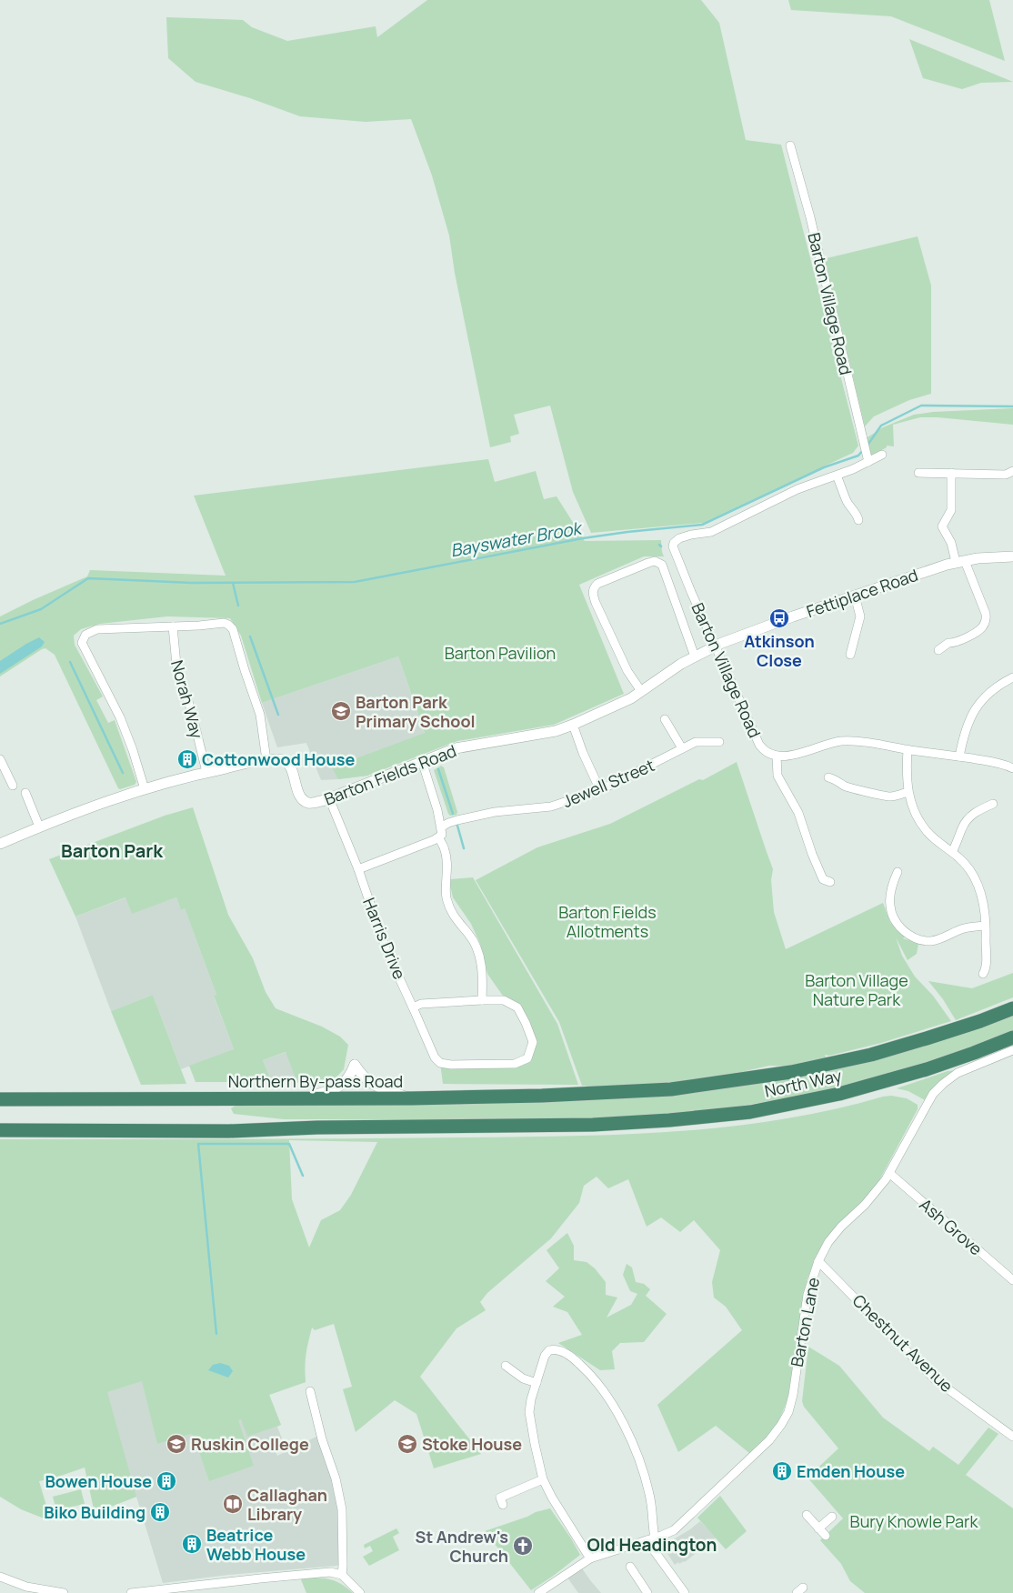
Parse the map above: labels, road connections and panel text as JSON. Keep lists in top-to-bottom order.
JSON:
{
  "streets": {
    "highway": ["Northern By-pass Road", "North Way"],
    "street": [
      "Barton Village Road",
      "Fettiplace Road",
      "Norah Way",
      "Barton Fields Road",
      "Jewell Street",
      "Harris Drive",
      "Ash Grove",
      "Barton Lane",
      "Chestnut Avenue"
    ]
  },
  "crossings": [
    ["Barton Village Road", "Fettiplace Road"],
    ["Barton Village Road", "Barton Fields Road"],
    ["Fettiplace Road", "Barton Fields Road"],
    ["Norah Way", "Barton Fields Road"],
    ["Barton Fields Road", "Harris Drive"],
    ["Northern By-pass Road", "North Way"],
    ["Ash Grove", "Barton Lane"],
    ["Barton Lane", "Chestnut Avenue"]
  ],
  "districts": ["Barton Park", "Old Headington"],
  "water": ["Bayswater Brook"],
  "parks": [
    "Barton Pavilion",
    "Barton Fields Allotments",
    "Barton Village Nature Park",
    "Bury Knowle Park"
  ],
  "places": {
    "bus stop": ["Atkinson Close"],
    "school or university": ["Barton Park Primary School", "Ruskin College", "Stoke House"],
    "building": [
      "Cottonwood House",
      "Emden House",
      "Bowen House",
      "Biko Building",
      "Beatrice Webb House"
    ],
    "library": ["Callaghan Library"],
    "church": ["St Andrew's Church"]
  }
}
